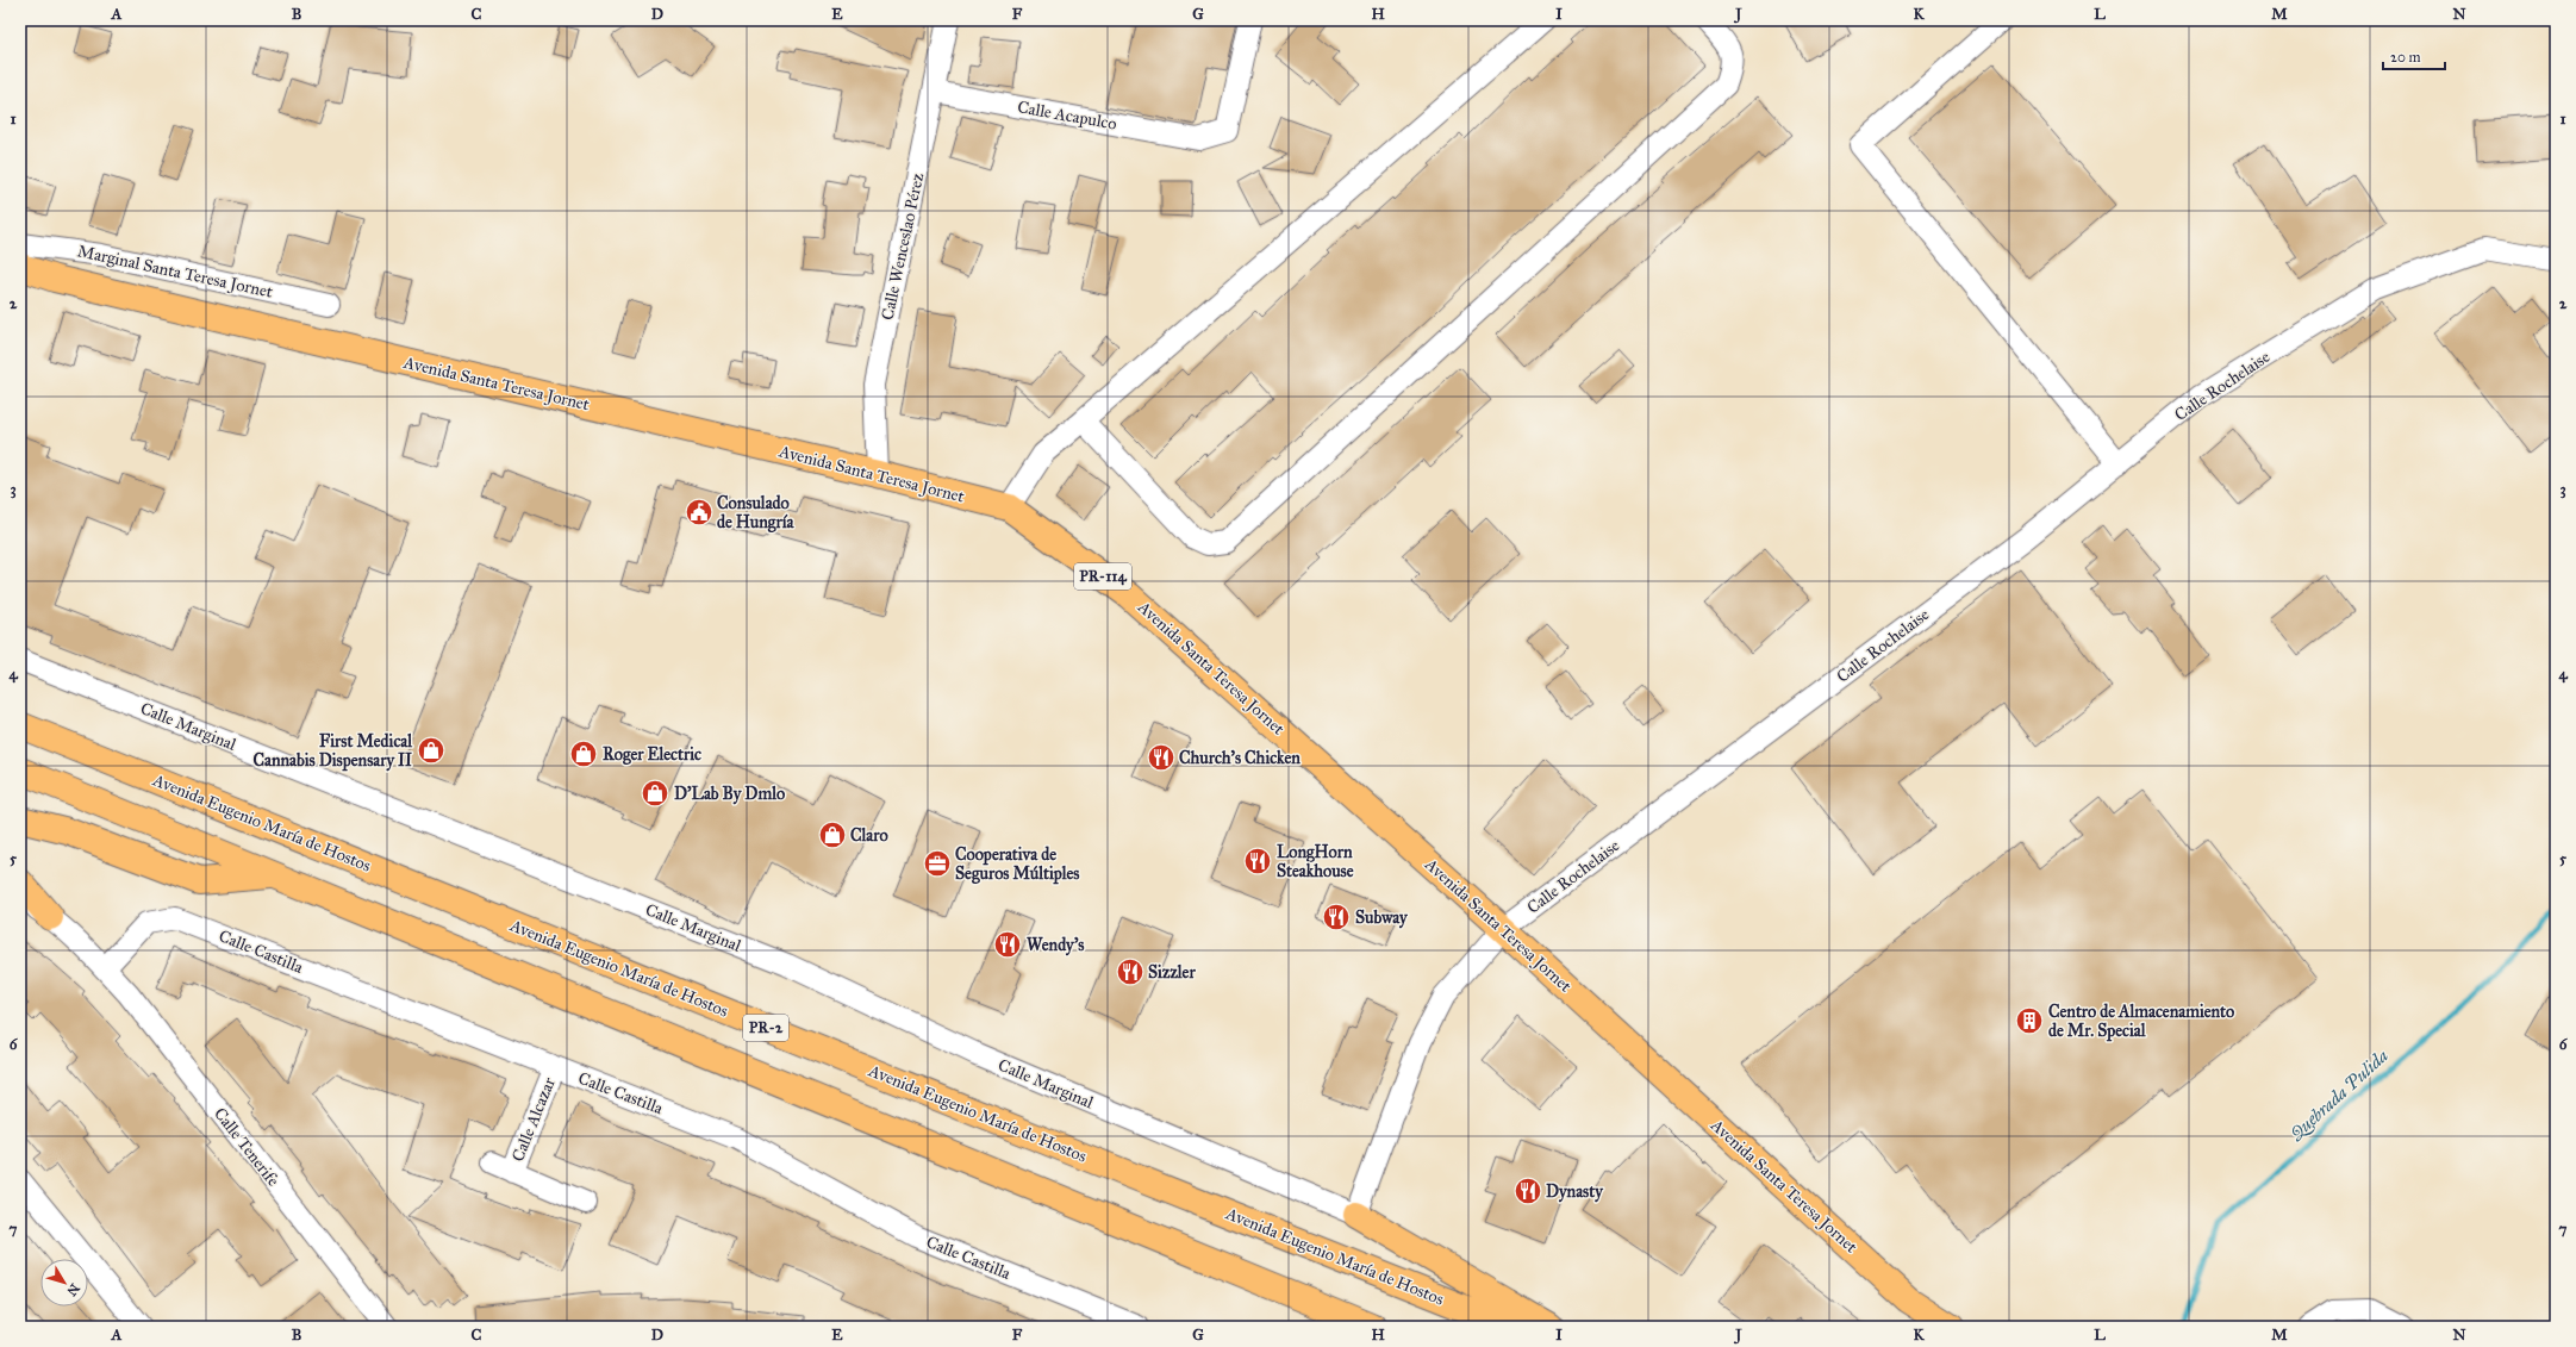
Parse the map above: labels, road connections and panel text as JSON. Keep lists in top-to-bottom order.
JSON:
{
  "streets": {
    "main road": [
      "Avenida Santa Teresa Jornet",
      "PR-114",
      "Avenida Eugenio María de Hostos",
      "PR-2"
    ],
    "street": [
      "Calle Acapulco",
      "Calle Wenceslao Pérez",
      "Marginal Santa Teresa Jornet",
      "Calle Rochelaise",
      "Calle Marginal",
      "Calle Castilla",
      "Calle Alcazar",
      "Calle Tenerife"
    ]
  },
  "crossings": [
    ["Calle Acapulco", "Calle Wenceslao Pérez"],
    ["Calle Wenceslao Pérez", "Avenida Santa Teresa Jornet"],
    ["Avenida Santa Teresa Jornet", "Calle Rochelaise"],
    ["Calle Rochelaise", "Calle Marginal"],
    ["Calle Castilla", "Calle Alcazar"],
    ["Calle Castilla", "Calle Tenerife"]
  ],
  "water": ["Quebrada Pulida"],
  "places": {
    "public building": ["Consulado de Hungría"],
    "shop": [
      "First Medical Cannabis Dispensary II",
      "Roger Electric",
      "D'Lab By Dmlo",
      "Claro"
    ],
    "restaurant": [
      "Church's Chicken",
      "LongHorn Steakhouse",
      "Subway",
      "Wendy's",
      "Sizzler",
      "Dynasty"
    ],
    "office": ["Cooperativa de Seguros Múltiples"],
    "building": ["Centro de Almacenamiento de Mr. Special"]
  },
  "scale_bar": "20 m",
  "north": "bottom right",
  "grid": {
    "columns": [
      "A",
      "B",
      "C",
      "D",
      "E",
      "F",
      "G",
      "H",
      "I",
      "J",
      "K",
      "L",
      "M",
      "N"
    ],
    "rows": [
      "1",
      "2",
      "3",
      "4",
      "5",
      "6",
      "7"
    ]
  }
}
